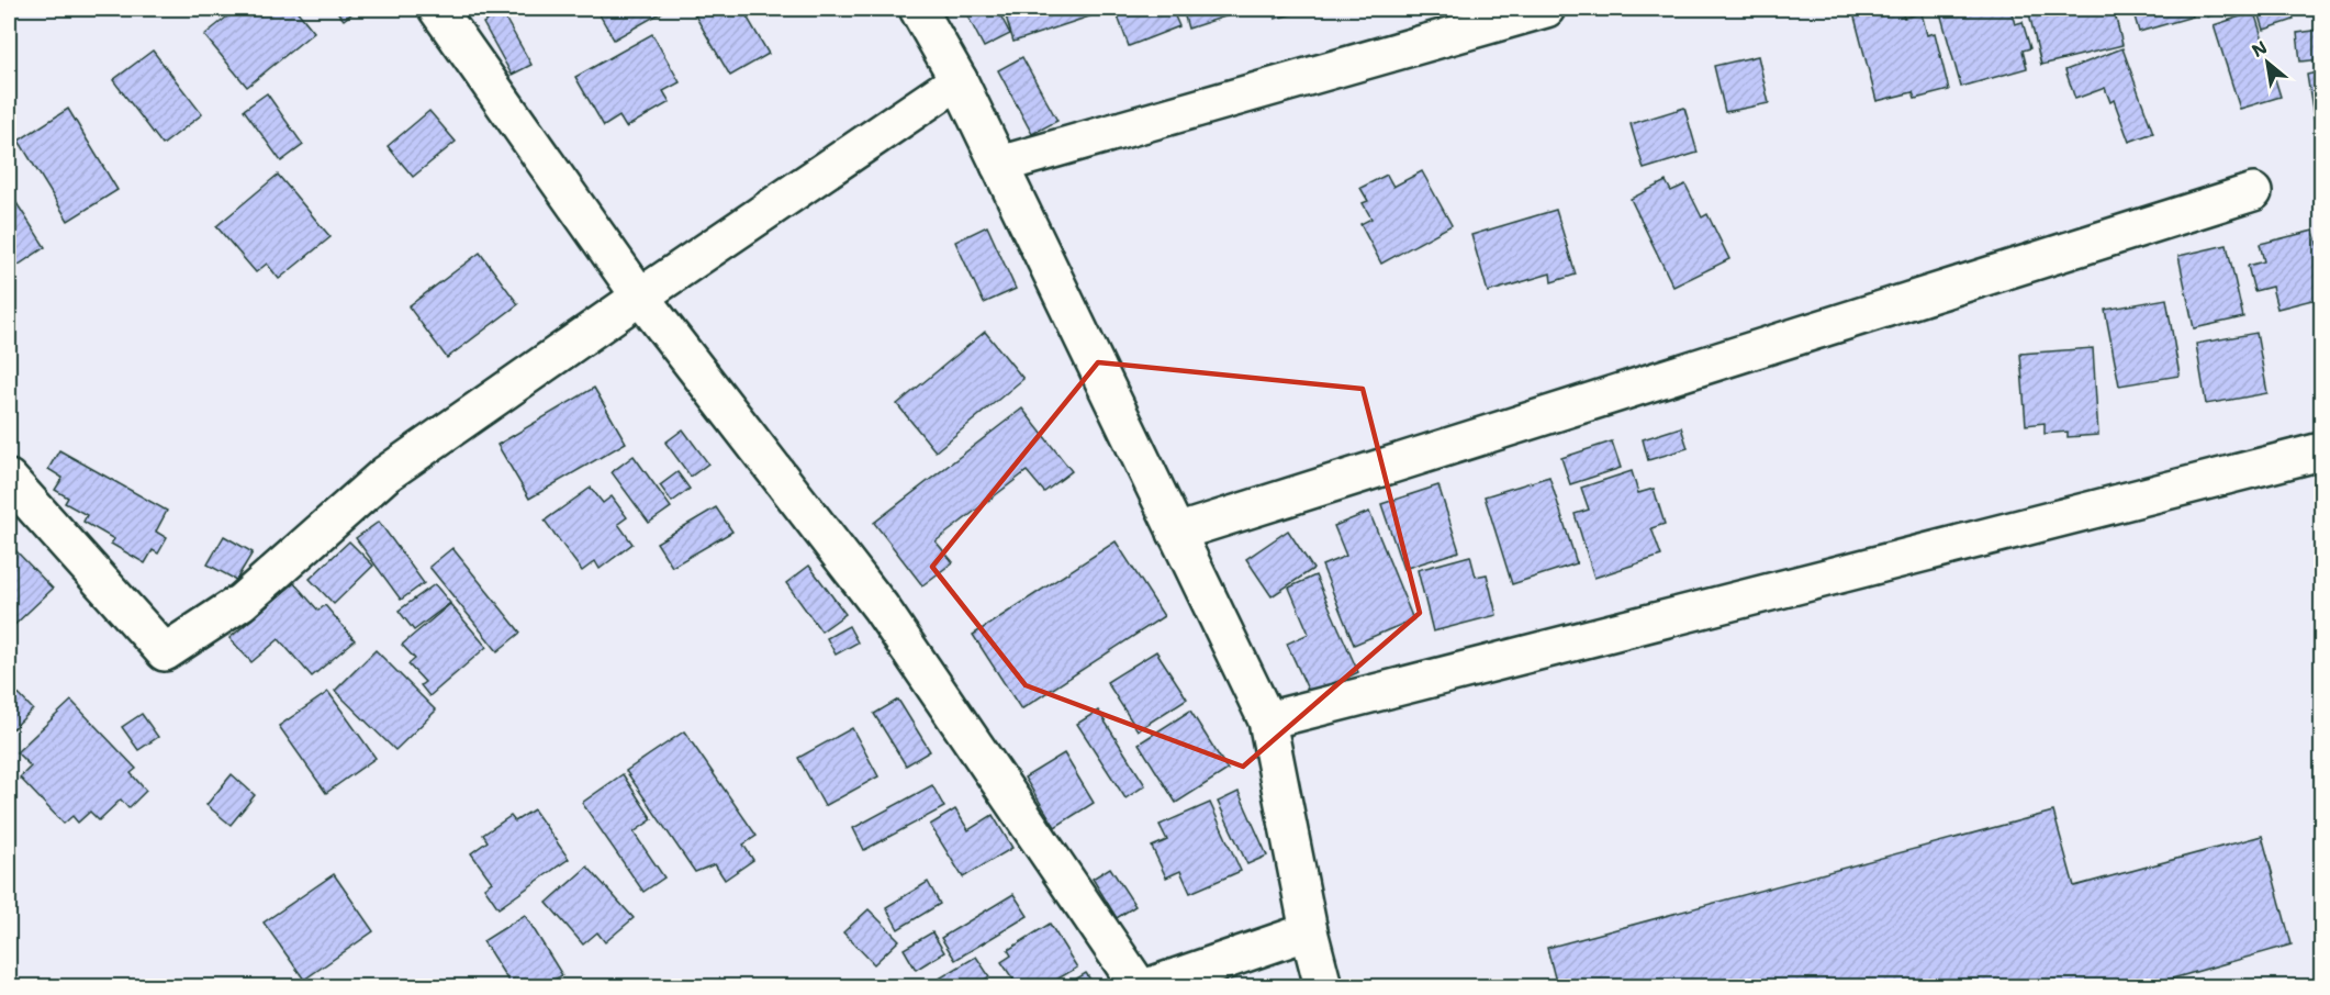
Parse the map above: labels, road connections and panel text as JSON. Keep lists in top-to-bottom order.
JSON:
{
  "north": "top left"
}
